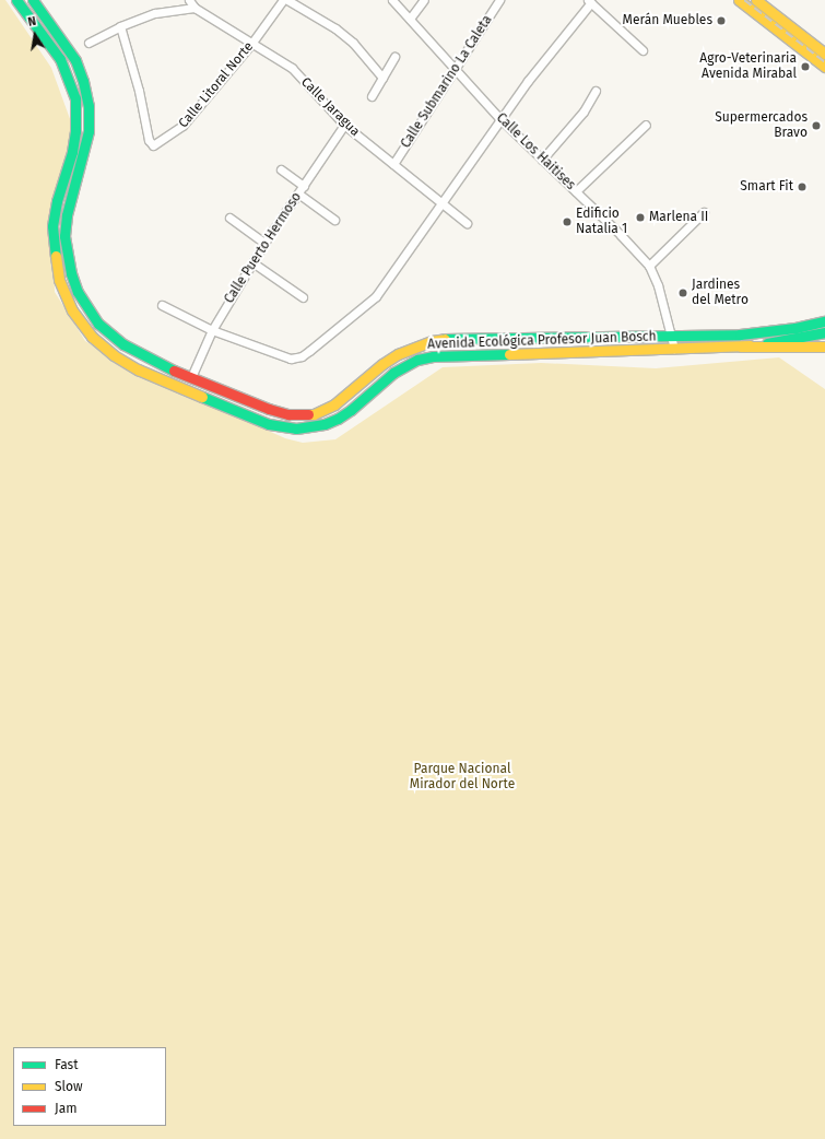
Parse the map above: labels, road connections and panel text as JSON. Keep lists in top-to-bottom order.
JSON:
{
  "streets": {
    "street": [
      "Calle Submarino La Caleta",
      "Calle Litoral Norte",
      "Calle Jaragua",
      "Calle Los Haitises",
      "Calle Puerto Hermoso",
      "Avenida Ecológica Profesor Juan Bosch"
    ]
  },
  "crossings": [
    ["Calle Submarino La Caleta", "Calle Jaragua"],
    ["Calle Submarino La Caleta", "Calle Los Haitises"],
    ["Calle Litoral Norte", "Calle Jaragua"],
    ["Calle Jaragua", "Calle Puerto Hermoso"],
    ["Calle Los Haitises", "Avenida Ecológica Profesor Juan Bosch"],
    ["Calle Puerto Hermoso", "Avenida Ecológica Profesor Juan Bosch"]
  ],
  "parks": ["Parque Nacional Mirador del Norte"],
  "places": [
    "Merán Muebles",
    "Agro-Veterinaria Avenida Mirabal",
    "Supermercados Bravo",
    "Smart Fit",
    "Marlena II",
    "Edificio Natalia 1",
    "Jardines del Metro"
  ],
  "legend": ["Fast", "Slow", "Jam"],
  "north": "top"
}
